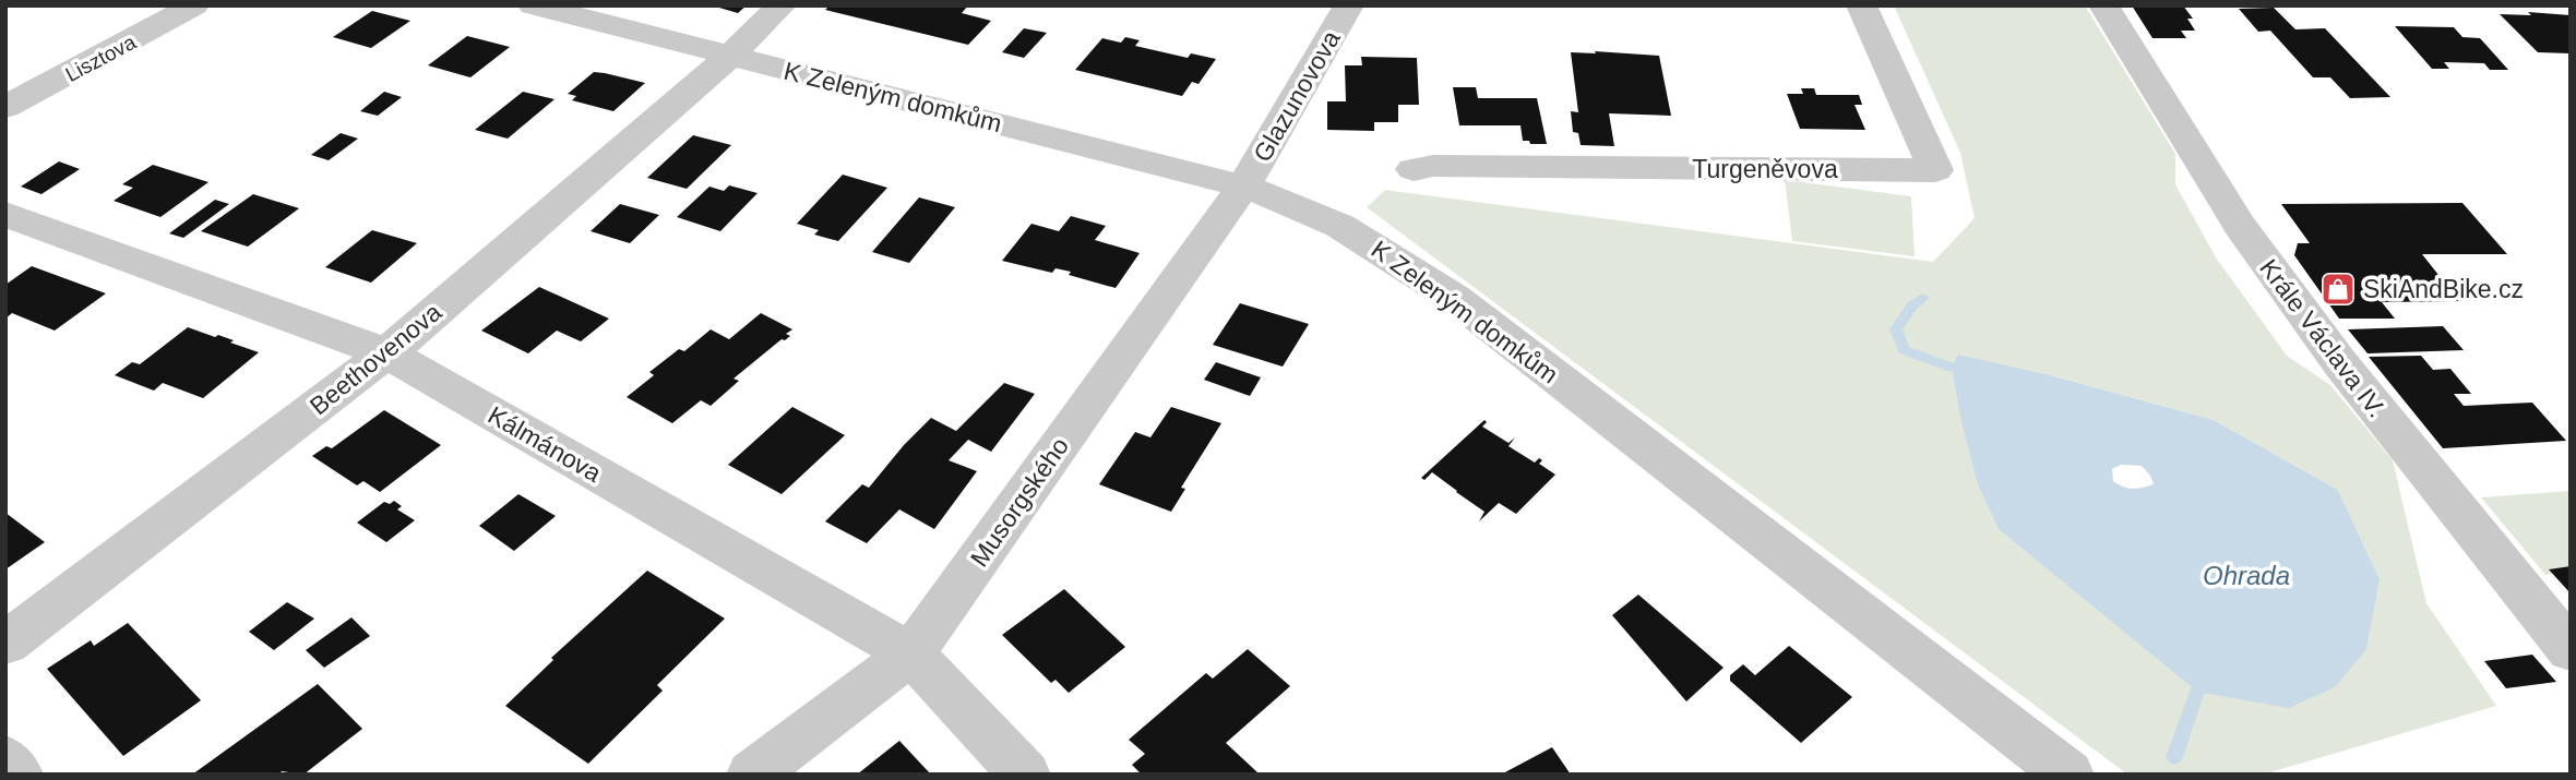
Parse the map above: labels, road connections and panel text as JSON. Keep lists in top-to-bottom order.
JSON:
{
  "streets": {
    "street": [
      "Lisztova",
      "Glazunovova",
      "K Zeleným domkům",
      "Turgeněvova",
      "Krále Václava IV.",
      "Beethovenova",
      "Kálmánova",
      "Musorgského"
    ]
  },
  "crossings": [
    ["Glazunovova", "K Zeleným domkům"],
    ["Glazunovova", "Musorgského"],
    ["K Zeleným domkům", "Beethovenova"],
    ["K Zeleným domkům", "Musorgského"],
    ["Beethovenova", "Kálmánova"],
    ["Kálmánova", "Musorgského"]
  ],
  "water": ["Ohrada"],
  "places": {
    "shop": ["SkiAndBike.cz"]
  }
}
